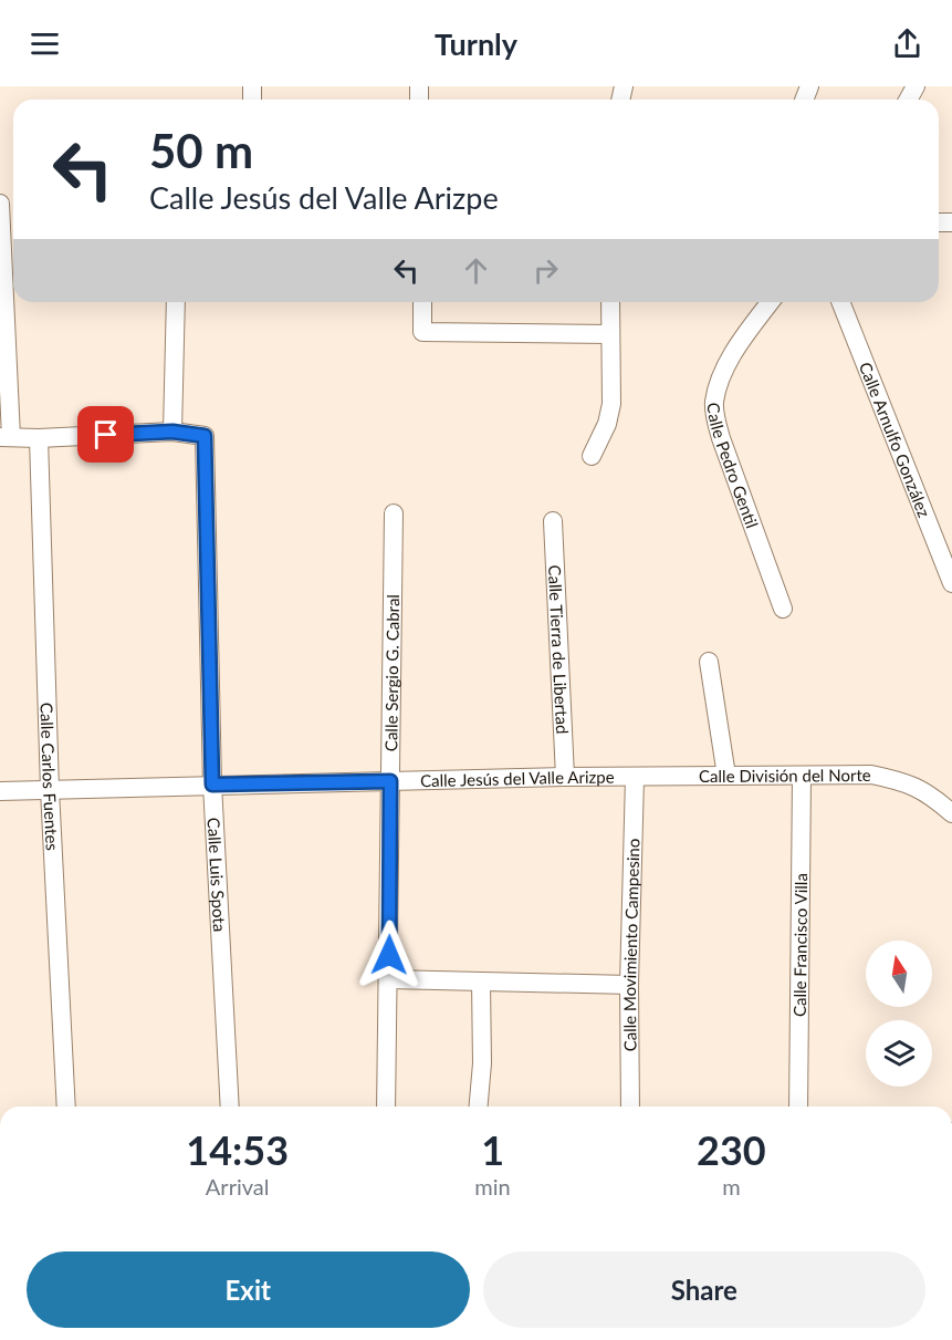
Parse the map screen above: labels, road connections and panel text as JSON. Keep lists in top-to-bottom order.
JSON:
{
  "streets": {
    "street": [
      "Calle Arnulfo González",
      "Calle Pedro Gentil",
      "Calle Tierra de Libertad",
      "Calle Sergio G. Cabral",
      "Calle Carlos Fuentes",
      "Calle División del Norte",
      "Calle Jesús del Valle Arizpe",
      "Calle Luis Spota",
      "Calle Francisco Villa",
      "Calle Movimiento Campesino"
    ]
  },
  "crossings": [
    ["Calle Tierra de Libertad", "Calle Jesús del Valle Arizpe"],
    ["Calle Sergio G. Cabral", "Calle Jesús del Valle Arizpe"],
    ["Calle Carlos Fuentes", "Calle Jesús del Valle Arizpe"],
    ["Calle División del Norte", "Calle Jesús del Valle Arizpe"],
    ["Calle División del Norte", "Calle Francisco Villa"],
    ["Calle División del Norte", "Calle Movimiento Campesino"],
    ["Calle Jesús del Valle Arizpe", "Calle Luis Spota"],
    ["Calle Jesús del Valle Arizpe", "Calle Movimiento Campesino"]
  ],
  "north": "top",
  "page": {
    "header": "Turnly",
    "turn": ["50 m", "Calle Jesús del Valle Arizpe"],
    "eta": [
      "14:53",
      "Arrival",
      "1",
      "min",
      "230",
      "m"
    ],
    "buttons": ["Exit", "Share"]
  }
}
